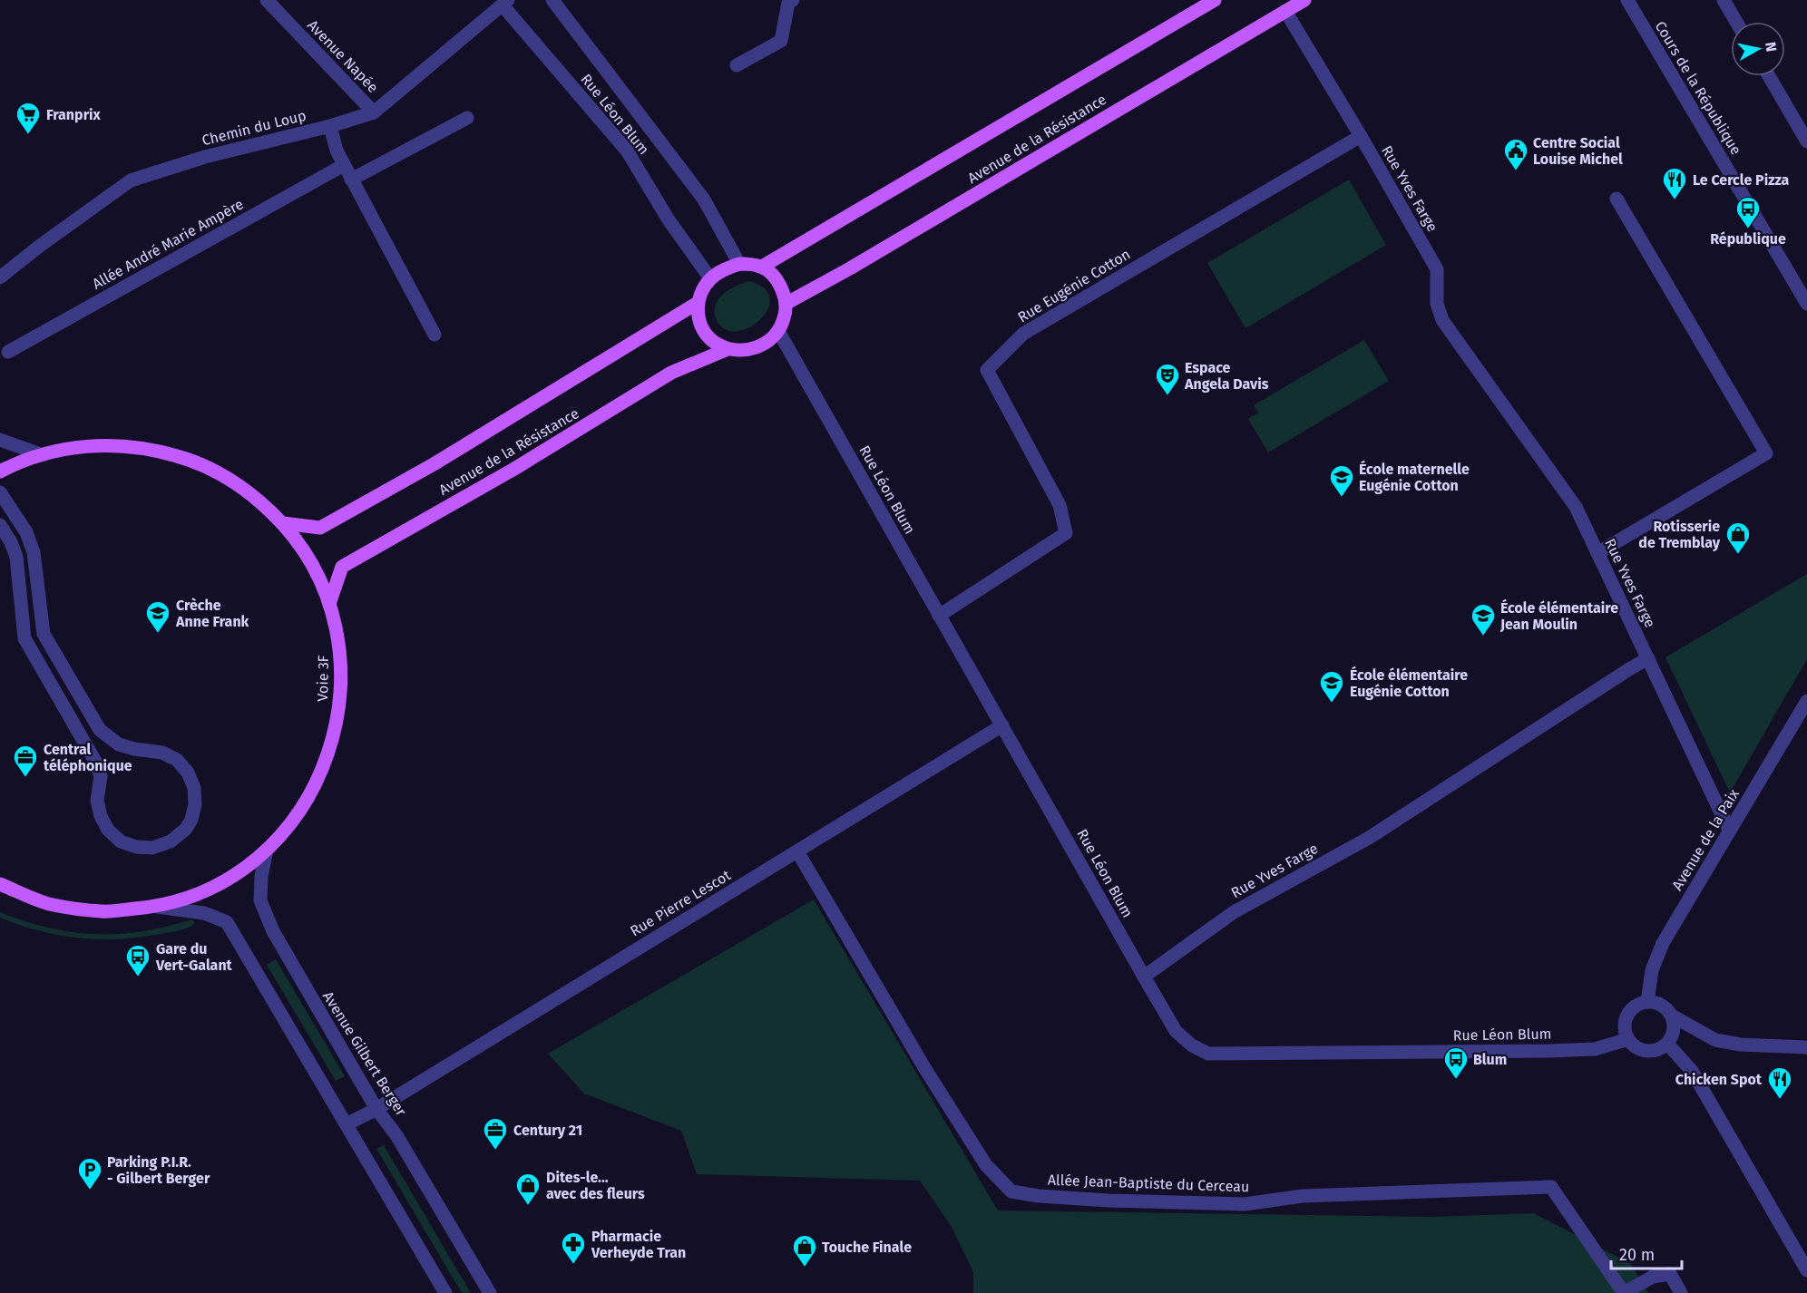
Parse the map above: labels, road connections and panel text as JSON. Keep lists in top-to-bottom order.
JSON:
{
  "streets": {
    "main road": ["Avenue de la Résistance", "Voie 3F"],
    "street": [
      "Avenue Napée",
      "Cours de la République",
      "Rue Léon Blum",
      "Chemin du Loup",
      "Rue Yves Farge",
      "Allée André Marie Ampère",
      "Rue Eugénie Cotton",
      "Avenue de la Paix",
      "Rue Pierre Lescot",
      "Avenue Gilbert Berger",
      "Allée Jean-Baptiste du Cerceau"
    ]
  },
  "crossings": [
    ["Avenue Napée", "Chemin du Loup"],
    ["Rue Léon Blum", "Chemin du Loup"],
    ["Rue Léon Blum", "Avenue de la Résistance"],
    ["Rue Léon Blum", "Rue Yves Farge"],
    ["Rue Léon Blum", "Rue Eugénie Cotton"],
    ["Rue Léon Blum", "Avenue de la Paix"],
    ["Rue Léon Blum", "Rue Pierre Lescot"],
    ["Avenue de la Résistance", "Rue Yves Farge"],
    ["Avenue de la Résistance", "Voie 3F"],
    ["Rue Yves Farge", "Rue Eugénie Cotton"],
    ["Voie 3F", "Avenue Gilbert Berger"],
    ["Rue Pierre Lescot", "Avenue Gilbert Berger"],
    ["Rue Pierre Lescot", "Allée Jean-Baptiste du Cerceau"]
  ],
  "places": {
    "supermarket": ["Franprix"],
    "public building": ["Centre Social Louise Michel"],
    "restaurant": ["Le Cercle Pizza", "Chicken Spot"],
    "bus stop": ["République", "Gare du Vert-Galant", "Blum"],
    "theatre": ["Espace Angela Davis"],
    "school or university": [
      "École maternelle Eugénie Cotton",
      "Crèche Anne Frank",
      "École élémentaire Jean Moulin",
      "École élémentaire Eugénie Cotton"
    ],
    "shop": ["Rotisserie de Tremblay", "Dites-le... avec des fleurs", "Touche Finale"],
    "office": ["Central téléphonique", "Century 21"],
    "parking": ["Parking P.I.R. - Gilbert Berger"],
    "pharmacy": ["Pharmacie Verheyde Tran"]
  },
  "scale_bar": "20 m",
  "north": "right"
}
